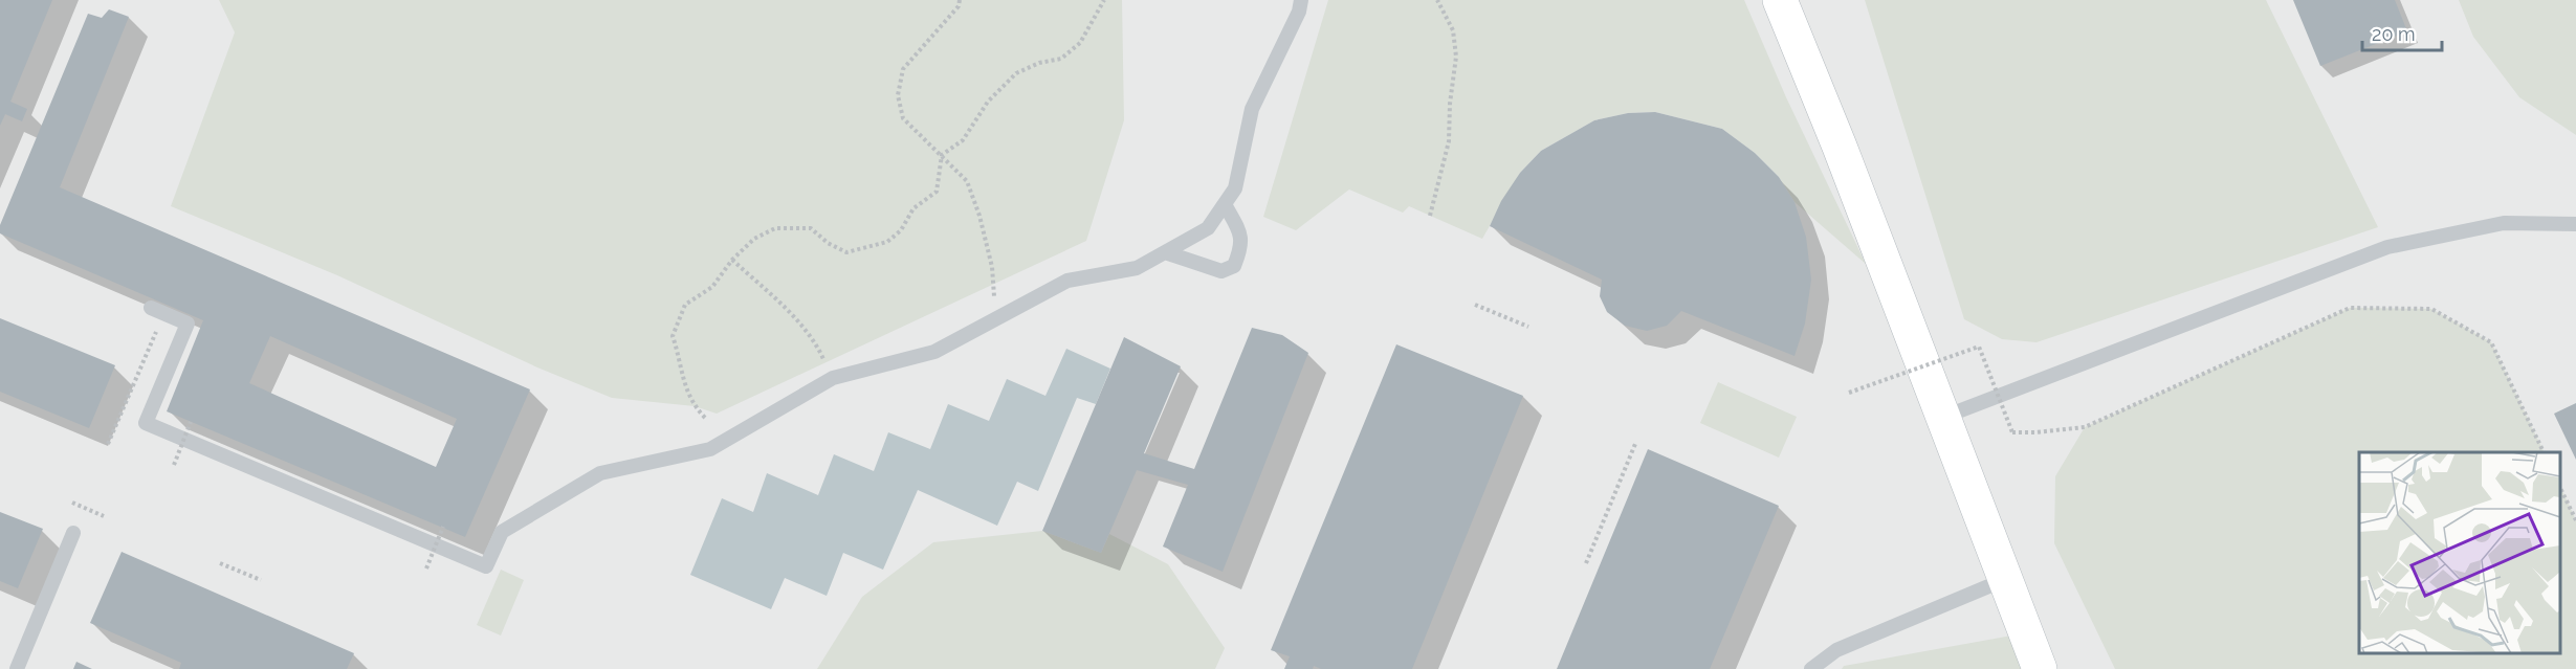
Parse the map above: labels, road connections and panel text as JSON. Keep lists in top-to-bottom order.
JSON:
{
  "scale_bar": "20 m"
}
